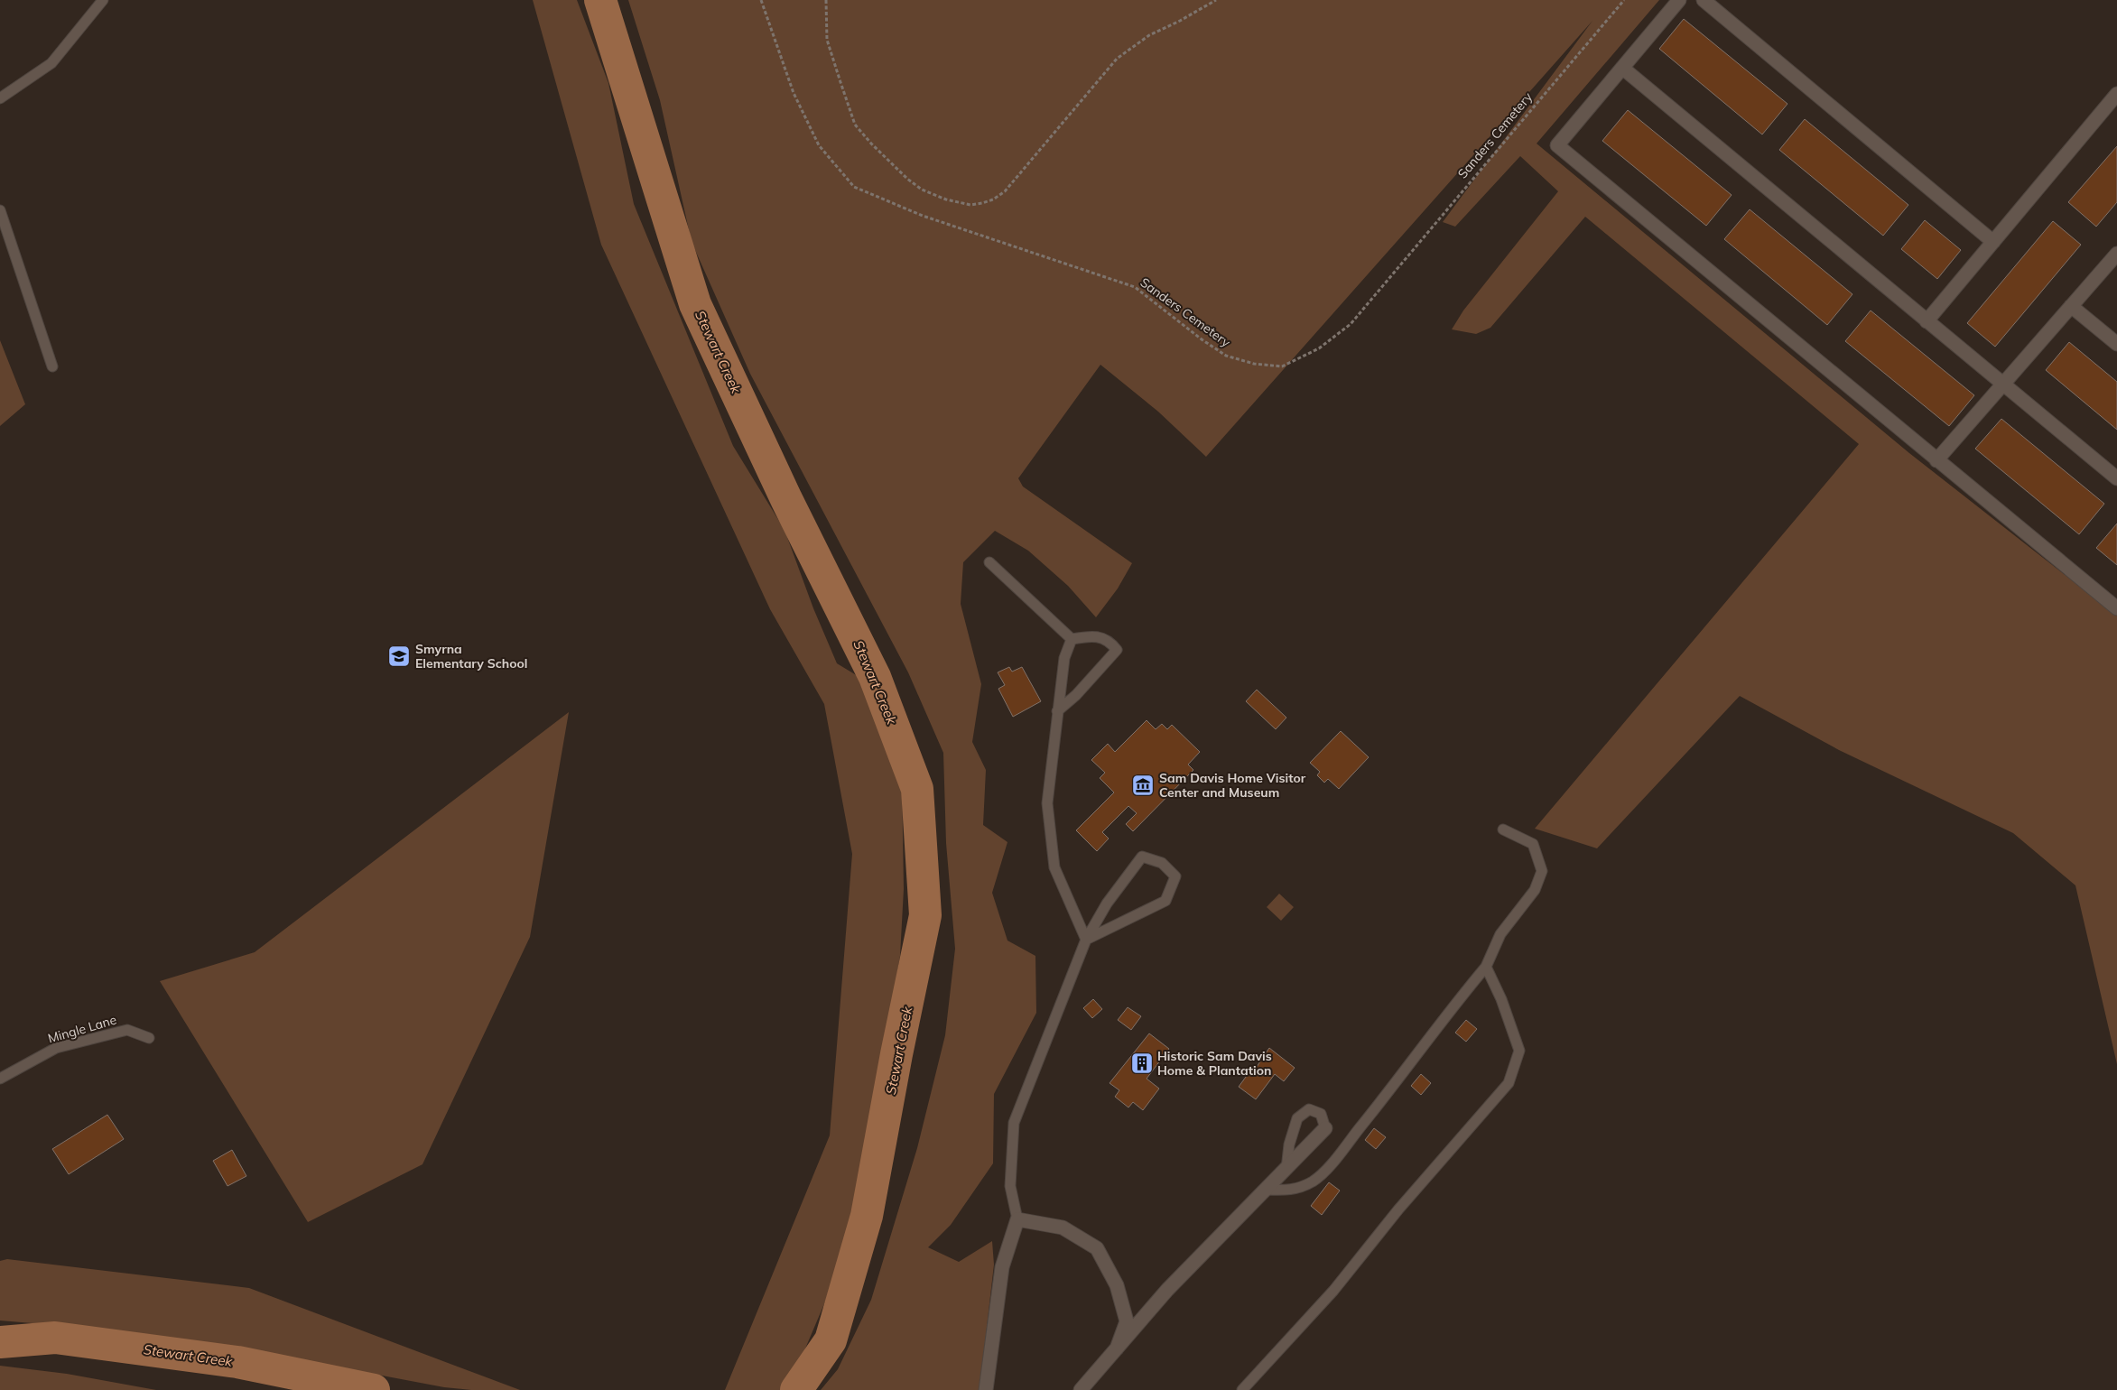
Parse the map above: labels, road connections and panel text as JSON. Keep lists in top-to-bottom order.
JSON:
{
  "streets": {
    "lane": ["Mingle Lane"],
    "path": ["Sanders Cemetery"]
  },
  "water": ["Stewart Creek"],
  "places": {
    "school or university": ["Smyrna Elementary School"],
    "museum": ["Sam Davis Home Visitor Center and Museum"],
    "building": ["Historic Sam Davis Home & Plantation"]
  }
}
